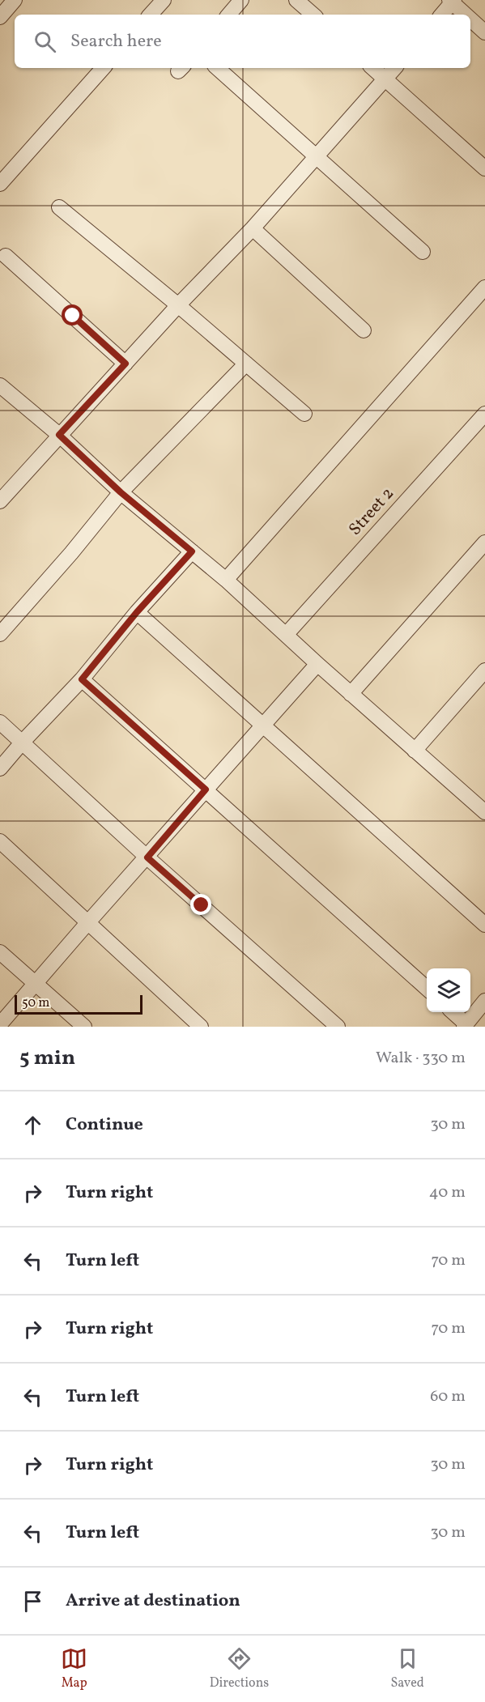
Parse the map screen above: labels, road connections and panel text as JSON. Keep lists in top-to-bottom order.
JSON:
{
  "streets": {
    "street": ["Street 2"]
  },
  "scale_bar": "50 m",
  "page": {
    "search": "Search here",
    "scale": "50 m",
    "heading": ["5 min", "Walk · 330 m"],
    "list": [
      ["Continue", "30 m"],
      ["Turn right", "40 m"],
      ["Turn left", "70 m"],
      ["Turn right", "70 m"],
      ["Turn left", "60 m"],
      ["Turn right", "30 m"],
      ["Turn left", "30 m"],
      "Arrive at destination"
    ],
    "nav": ["Map", "Directions", "Saved"]
  }
}
